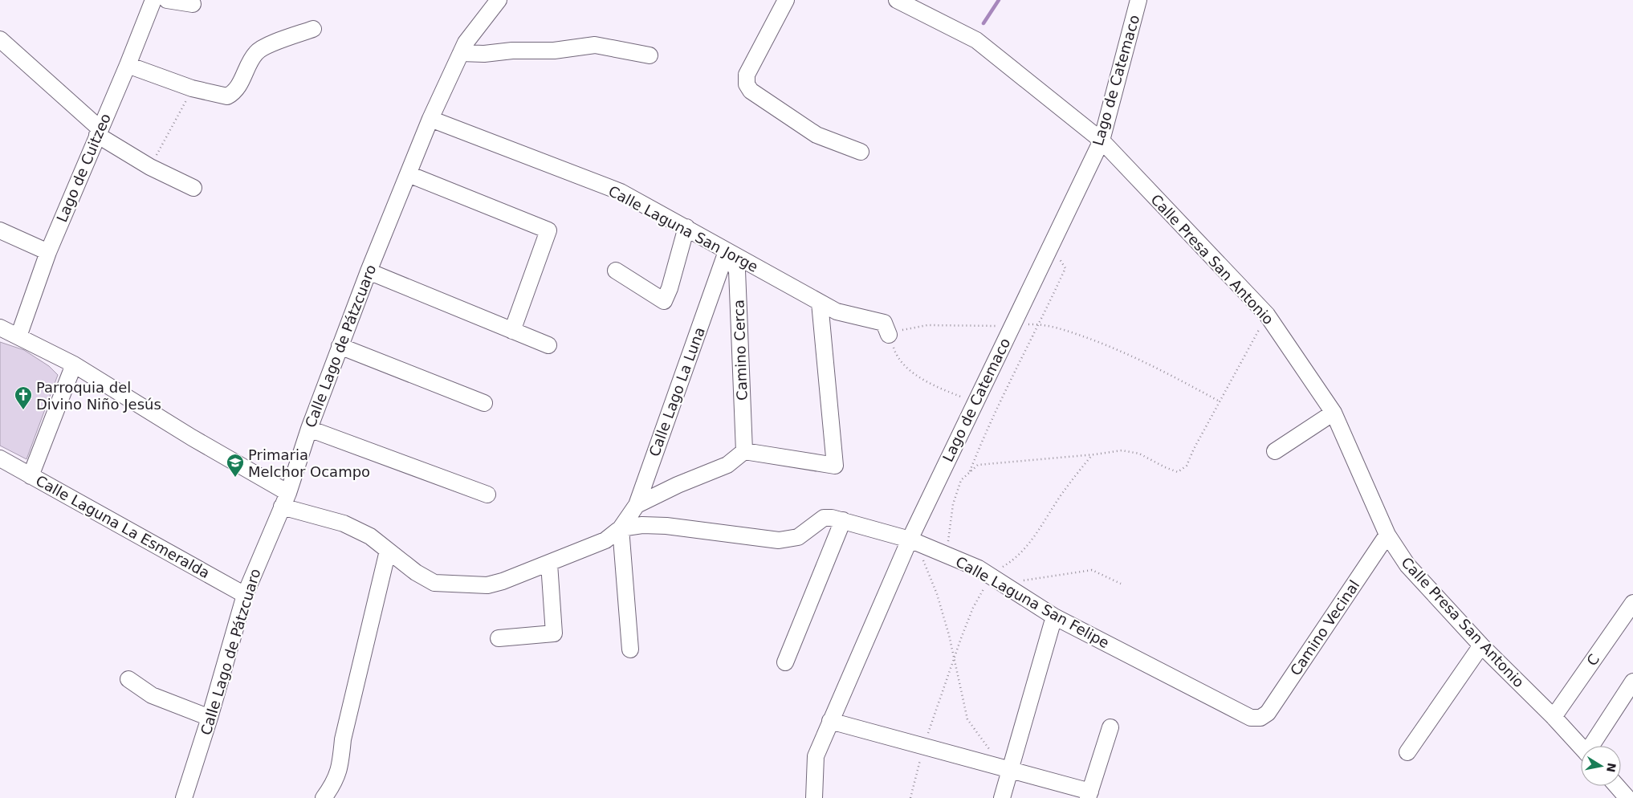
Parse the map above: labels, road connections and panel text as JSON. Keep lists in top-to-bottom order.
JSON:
{
  "streets": {
    "street": [
      "Lago de Catemaco",
      "Lago de Cuitzeo",
      "Calle Laguna San Jorge",
      "Calle Presa San Antonio",
      "Calle Lago de Pátzcuaro",
      "Camino Cerca",
      "Calle Lago La Luna",
      "Calle Laguna La Esmeralda",
      "Calle Laguna San Felipe",
      "Camino Vecinal",
      "C"
    ]
  },
  "crossings": [
    ["Lago de Catemaco", "Calle Presa San Antonio"],
    ["Lago de Catemaco", "Calle Laguna San Felipe"],
    ["Lago de Cuitzeo", "Calle Laguna San Felipe"],
    ["Calle Laguna San Jorge", "Calle Lago de Pátzcuaro"],
    ["Calle Laguna San Jorge", "Camino Cerca"],
    ["Calle Laguna San Jorge", "Calle Lago La Luna"],
    ["Calle Presa San Antonio", "Camino Vecinal"],
    ["Calle Presa San Antonio", "C"],
    ["Calle Lago de Pátzcuaro", "Calle Laguna La Esmeralda"],
    ["Calle Lago de Pátzcuaro", "Calle Laguna San Felipe"],
    ["Camino Cerca", "Calle Lago La Luna"],
    ["Calle Lago La Luna", "Calle Laguna San Felipe"],
    ["Calle Laguna San Felipe", "Camino Vecinal"]
  ],
  "places": {
    "church": ["Parroquia del Divino Niño Jesús"],
    "school or university": ["Primaria Melchor Ocampo"]
  },
  "north": "right"
}
